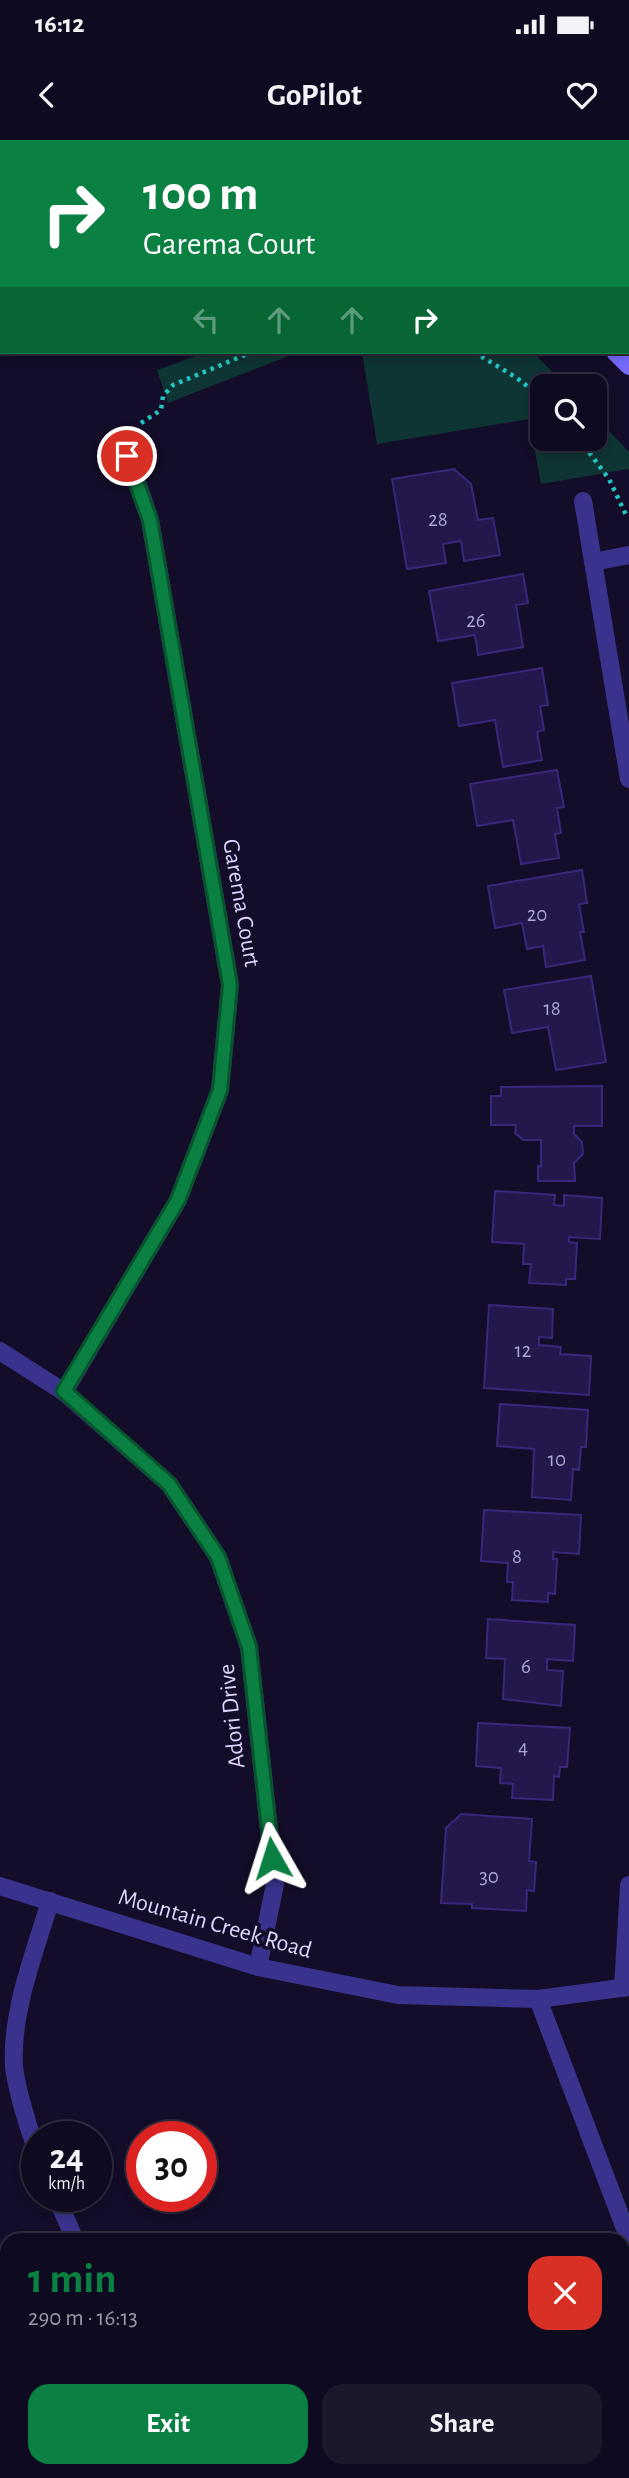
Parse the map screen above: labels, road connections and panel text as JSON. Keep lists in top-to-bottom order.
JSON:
{
  "streets": {
    "street": ["Garema Court", "Adori Drive", "Mountain Creek Road"]
  },
  "crossings": [
    ["Garema Court", "Adori Drive"],
    ["Adori Drive", "Mountain Creek Road"]
  ],
  "house_numbers": [
    "28",
    "26",
    "20",
    "18",
    "12",
    "10",
    "8",
    "6",
    "4",
    "30"
  ],
  "page": {
    "status": "16:12",
    "header": "GoPilot",
    "turn": ["100 m", "Garema Court"],
    "speed": "24 km/h",
    "limit": "30",
    "heading": ["1 min", "290 m · 16:13"],
    "buttons": ["Exit", "Share"]
  }
}
